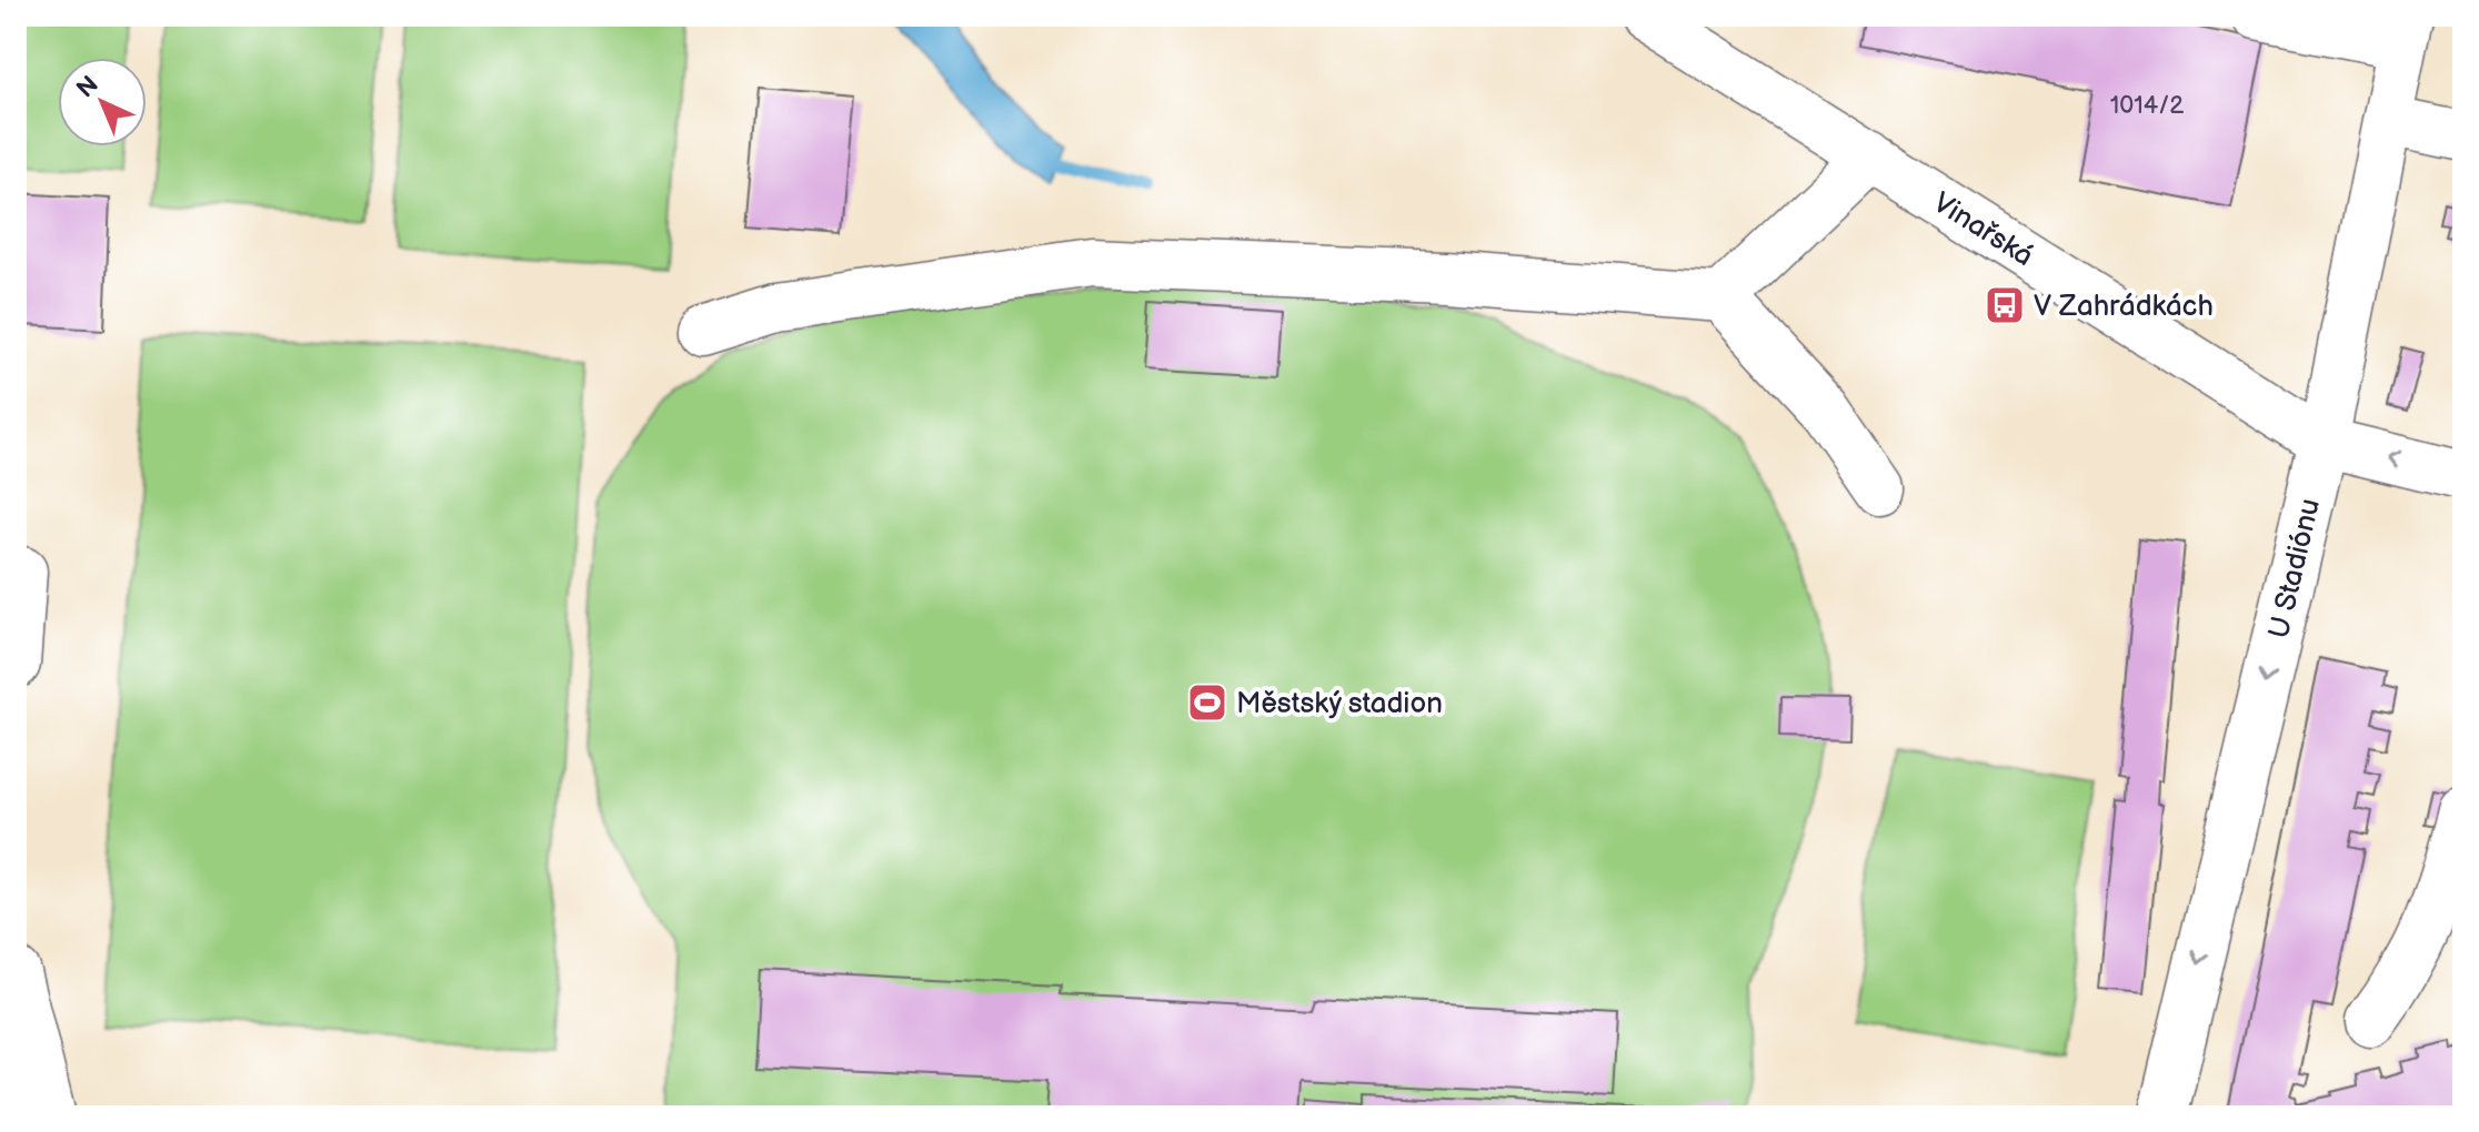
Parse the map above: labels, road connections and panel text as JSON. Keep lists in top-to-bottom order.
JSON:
{
  "streets": {
    "street": ["Vinařská", "U Stadiónu"]
  },
  "crossings": [
    ["Vinařská", "U Stadiónu"]
  ],
  "places": {
    "bus stop": ["V Zahrádkách"],
    "sports": ["Městský stadion"]
  },
  "house_numbers": ["1014/2"],
  "north": "top left"
}
